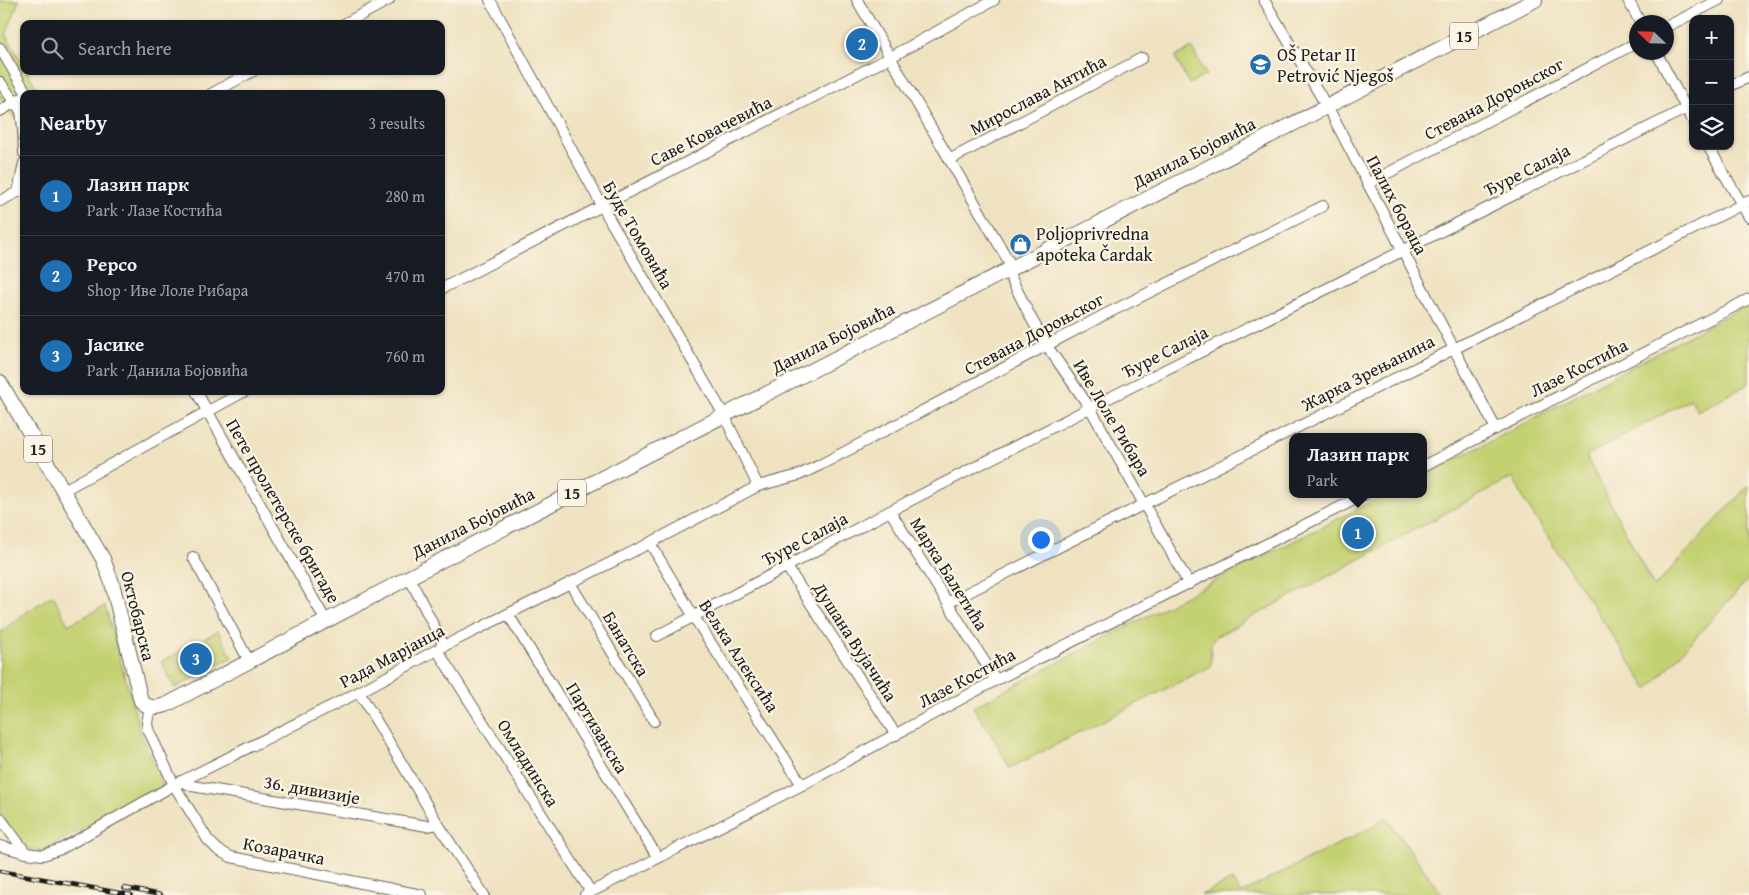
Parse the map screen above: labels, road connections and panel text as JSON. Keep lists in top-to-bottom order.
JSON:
{
  "streets": {
    "main road": ["15", "Данила Бојовића", "Октобарска"],
    "street": [
      "Мирослава Антића",
      "Стевана Дороњског",
      "Саве Ковачевића",
      "Ђуре Салаја",
      "Палих бораца",
      "Буде Томовића",
      "Лазе Костића",
      "Жарка Зрењанина",
      "Иве Лоле Рибара",
      "Пете пролетерске бригаде",
      "Марка Балетића",
      "Душана Вујачића",
      "Банатска",
      "Рада Марјанца",
      "Вељка Алексића",
      "Партизанска",
      "Омладинска",
      "36. дивизије",
      "Козарачка"
    ]
  },
  "crossings": [
    ["Мирослава Антића", "Иве Лоле Рибара"],
    ["Стевана Дороњског", "Палих бораца"],
    ["Стевана Дороњског", "Буде Томовића"],
    ["Стевана Дороњског", "Иве Лоле Рибара"],
    ["Стевана Дороњског", "Рада Марјанца"],
    ["Саве Ковачевића", "Буде Томовића"],
    ["Саве Ковачевића", "Иве Лоле Рибара"],
    ["Данила Бојовића", "Палих бораца"],
    ["Данила Бојовића", "Буде Томовића"],
    ["Данила Бојовића", "Иве Лоле Рибара"],
    ["Данила Бојовића", "Пете пролетерске бригаде"],
    ["Данила Бојовића", "Октобарска"],
    ["Данила Бојовића", "Омладинска"],
    ["Ђуре Салаја", "Палих бораца"],
    ["Ђуре Салаја", "Иве Лоле Рибара"],
    ["Ђуре Салаја", "Марка Балетића"],
    ["Ђуре Салаја", "Душана Вујачића"],
    ["Ђуре Салаја", "Вељка Алексића"],
    ["Палих бораца", "Лазе Костића"],
    ["Палих бораца", "Жарка Зрењанина"],
    ["Буде Томовића", "Рада Марјанца"],
    ["Лазе Костића", "Иве Лоле Рибара"],
    ["Лазе Костића", "Марка Балетића"],
    ["Лазе Костића", "Душана Вујачића"],
    ["Лазе Костића", "Вељка Алексића"],
    ["Лазе Костића", "Партизанска"],
    ["Лазе Костића", "Омладинска"],
    ["Жарка Зрењанина", "Иве Лоле Рибара"],
    ["Жарка Зрењанина", "Марка Балетића"],
    ["Банатска", "Рада Марјанца"],
    ["Рада Марјанца", "Вељка Алексића"],
    ["Рада Марјанца", "Партизанска"],
    ["Рада Марјанца", "Омладинска"],
    ["Рада Марјанца", "36. дивизије"],
    ["Рада Марјанца", "Козарачка"],
    ["36. дивизије", "Козарачка"]
  ],
  "places": {
    "school or university": ["OŠ Petar II Petrović Njegoš"],
    "shop": ["Poljoprivredna apoteka Čardak"]
  },
  "north": "top left",
  "page": {
    "map_buttons": ["+", "−"],
    "search": "Search here",
    "pins": ["2", "1", "3"],
    "heading": ["Nearby", "3 results"],
    "list": [
      {
        "mark": "1",
        "name": "Лазин парк",
        "note": "Park · Лазе Костића",
        "value": "280 m"
      },
      {
        "mark": "2",
        "name": "Pepco",
        "note": "Shop · Иве Лоле Рибара",
        "value": "470 m"
      },
      {
        "mark": "3",
        "name": "Јасике",
        "note": "Park · Данила Бојовића",
        "value": "760 m"
      }
    ],
    "popup": ["Лазин парк", "Park"]
  }
}
